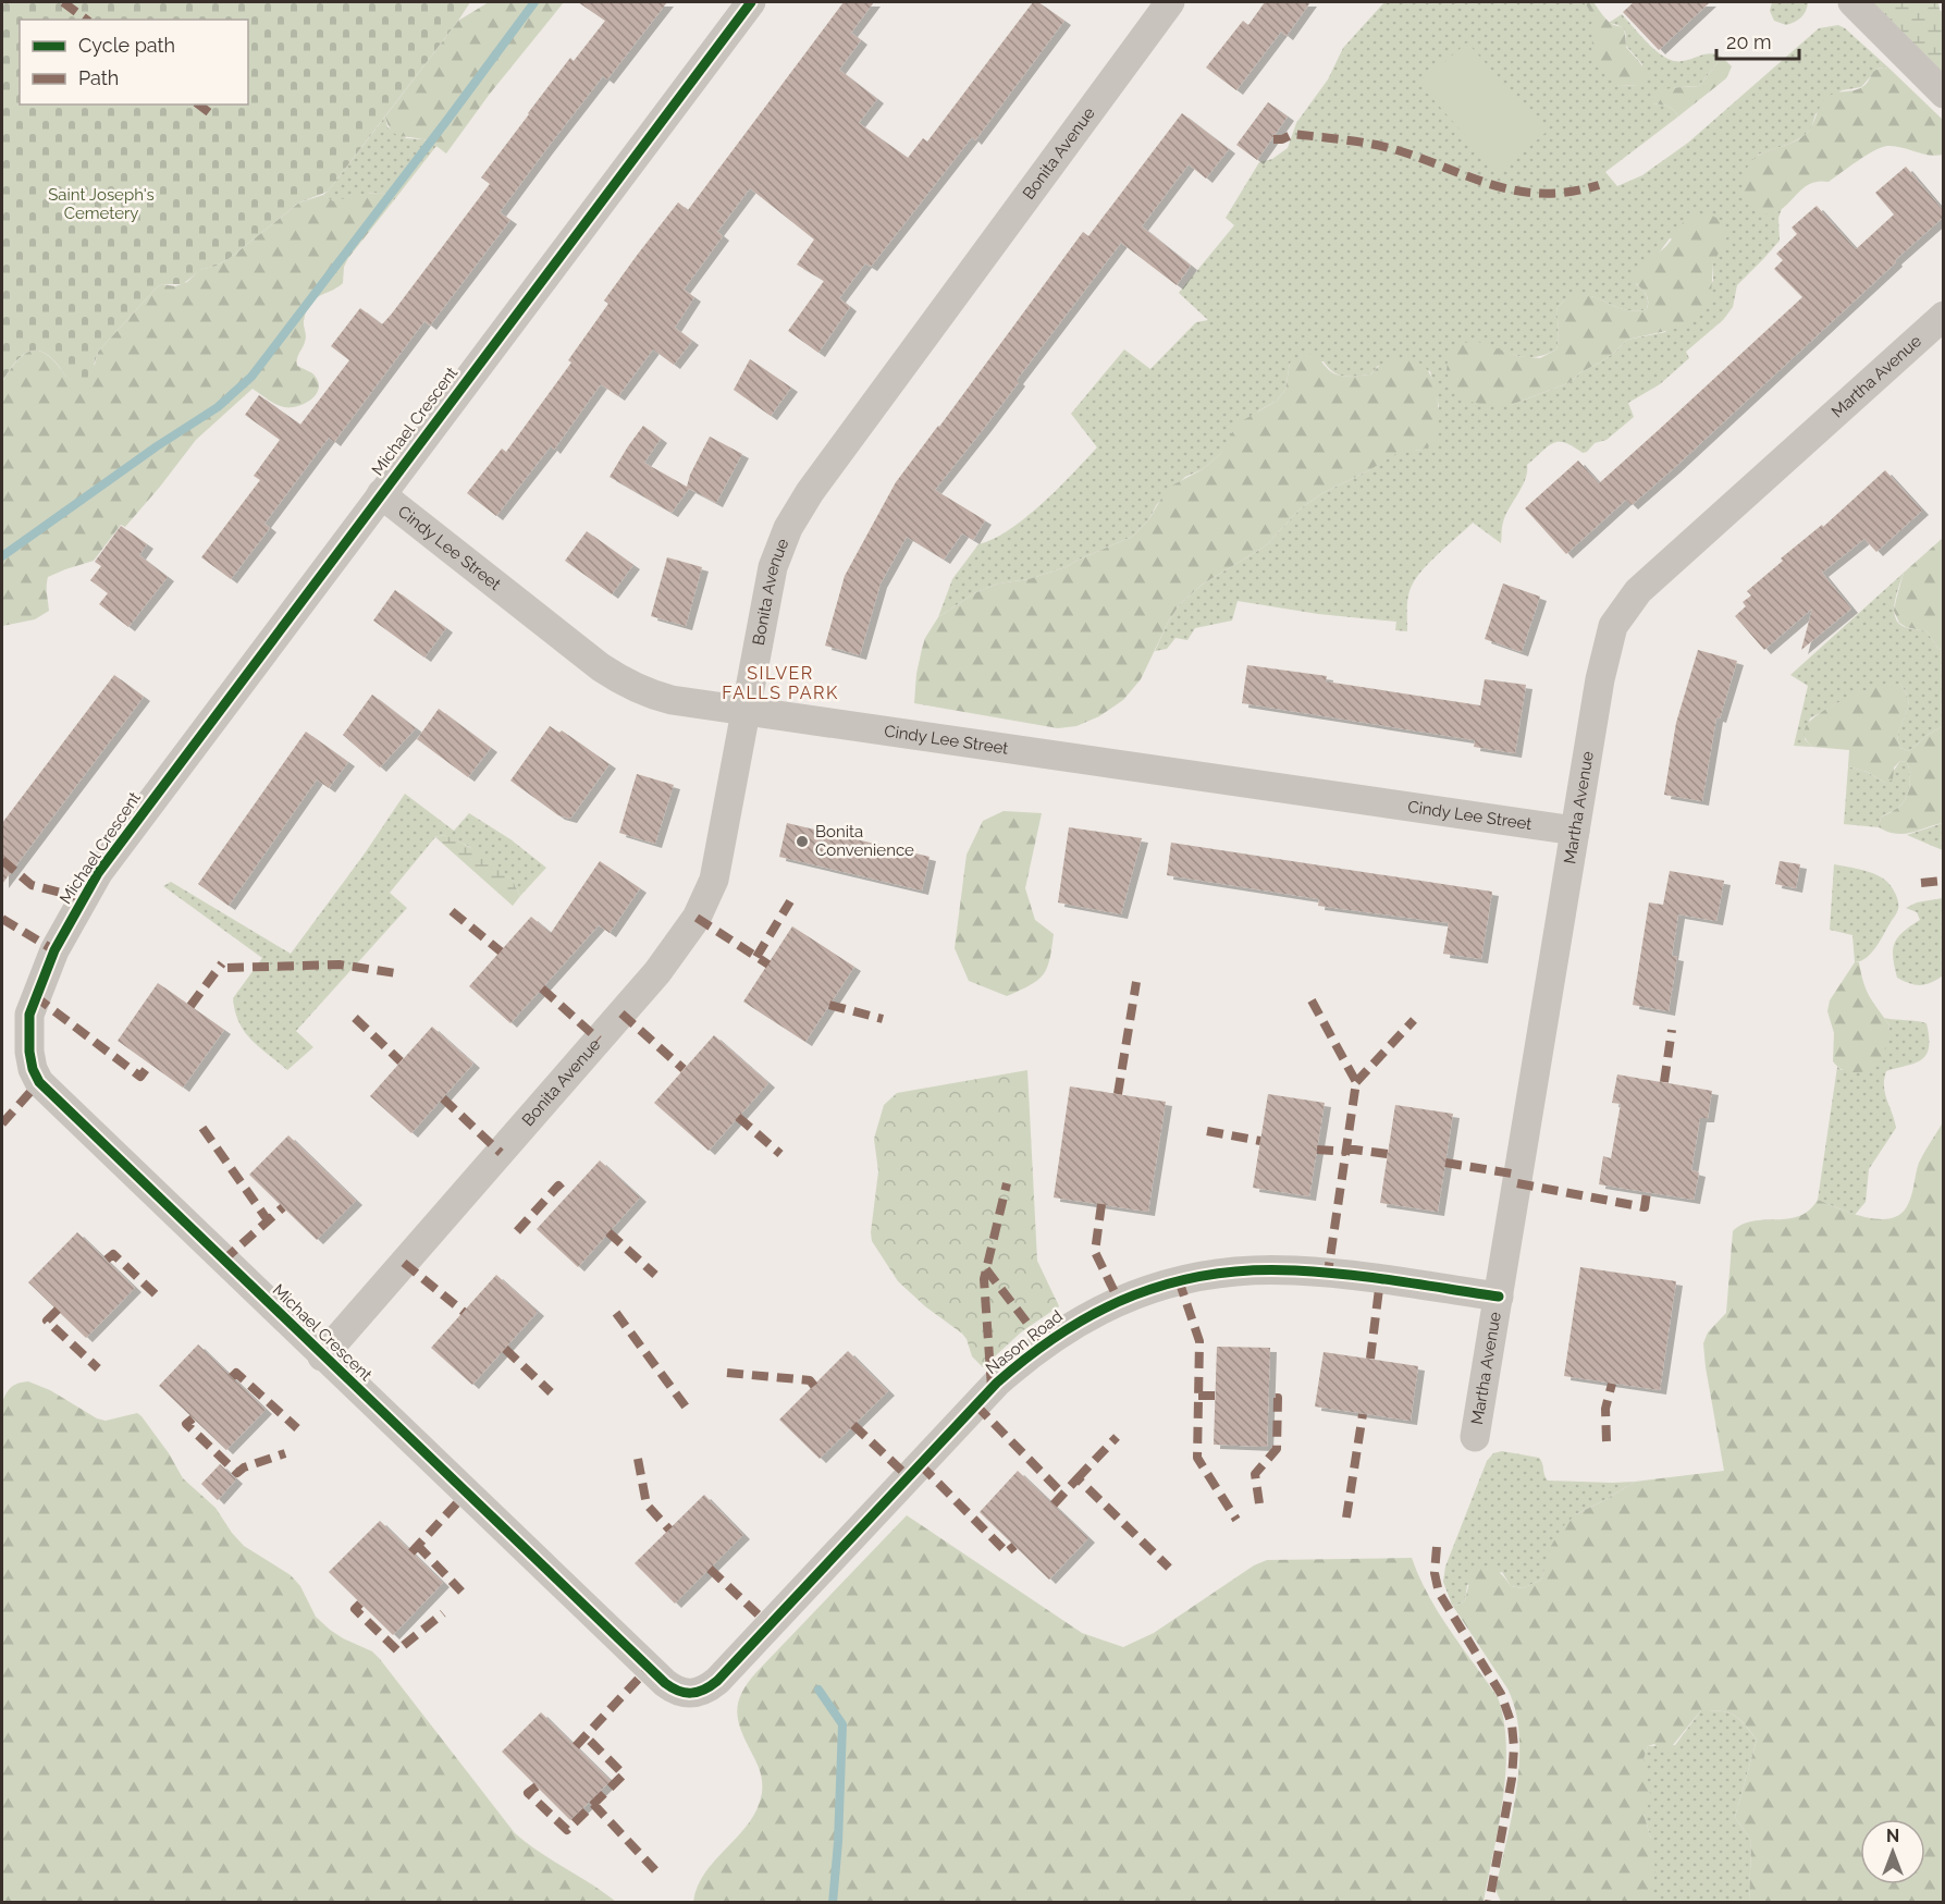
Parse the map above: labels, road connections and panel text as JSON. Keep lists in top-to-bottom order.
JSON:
{
  "streets": {
    "street": [
      "Bonita Avenue",
      "Martha Avenue",
      "Michael Crescent",
      "Cindy Lee Street",
      "Nason Road"
    ]
  },
  "crossings": [
    ["Bonita Avenue", "Michael Crescent"],
    ["Bonita Avenue", "Cindy Lee Street"],
    ["Martha Avenue", "Cindy Lee Street"],
    ["Martha Avenue", "Nason Road"],
    ["Michael Crescent", "Cindy Lee Street"],
    ["Michael Crescent", "Nason Road"]
  ],
  "districts": ["SILVER FALLS PARK"],
  "parks": ["Saint Joseph's Cemetery"],
  "places": ["Bonita Convenience"],
  "legend": ["Cycle path", "Path"],
  "scale_bar": "20 m",
  "north": "top"
}
